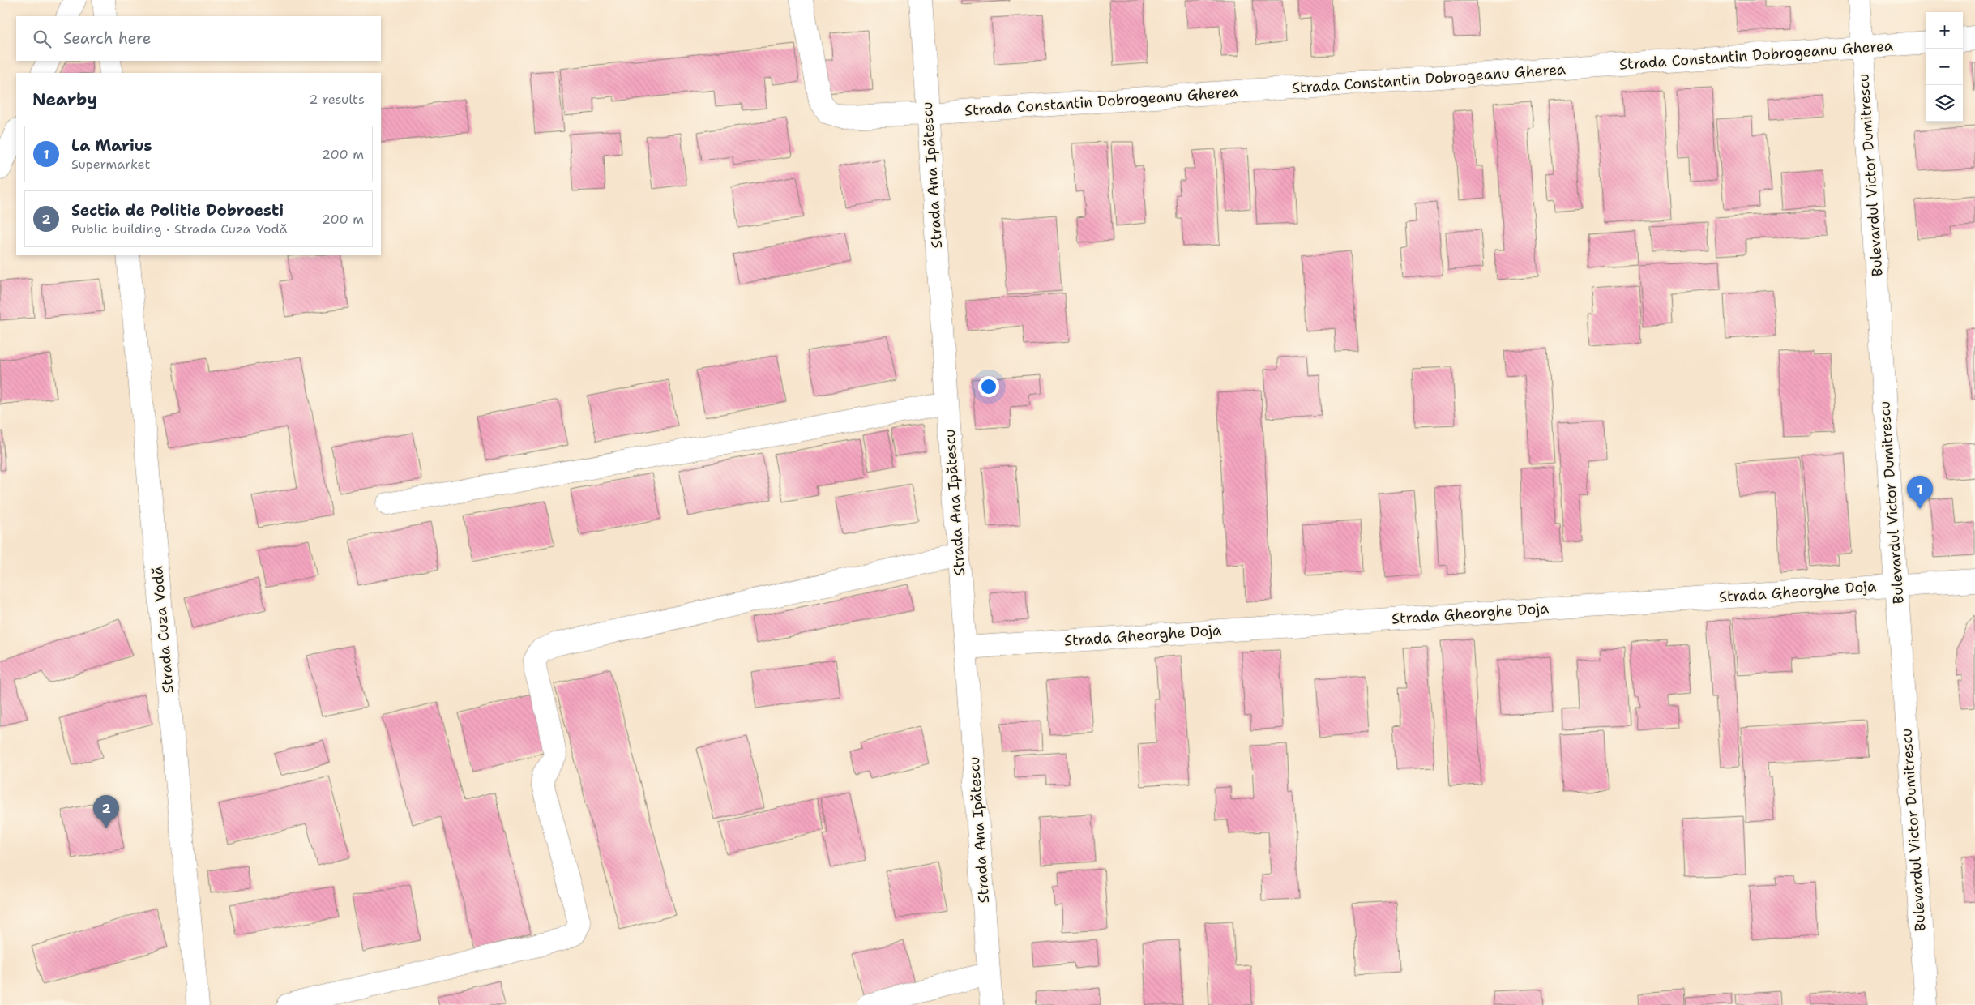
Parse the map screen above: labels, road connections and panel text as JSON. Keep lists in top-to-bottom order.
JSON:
{
  "streets": {
    "street": [
      "Strada Constantin Dobrogeanu Gherea",
      "Strada Ana Ipătescu",
      "Bulevardul Victor Dumitrescu",
      "Strada Gheorghe Doja",
      "Strada Cuza Vodă"
    ]
  },
  "crossings": [
    ["Strada Constantin Dobrogeanu Gherea", "Strada Ana Ipătescu"],
    ["Strada Constantin Dobrogeanu Gherea", "Bulevardul Victor Dumitrescu"],
    ["Strada Ana Ipătescu", "Strada Gheorghe Doja"],
    ["Bulevardul Victor Dumitrescu", "Strada Gheorghe Doja"]
  ],
  "page": {
    "map_buttons": ["+", "−"],
    "search": "Search here",
    "heading": ["Nearby", "2 results"],
    "list": [
      {
        "mark": "1",
        "name": "La Marius",
        "note": "Supermarket",
        "value": "200 m"
      },
      {
        "mark": "2",
        "name": "Sectia de Politie Dobroesti",
        "note": "Public building · Strada Cuza Vodă",
        "value": "200 m"
      }
    ],
    "pins": ["1", "2"]
  }
}
